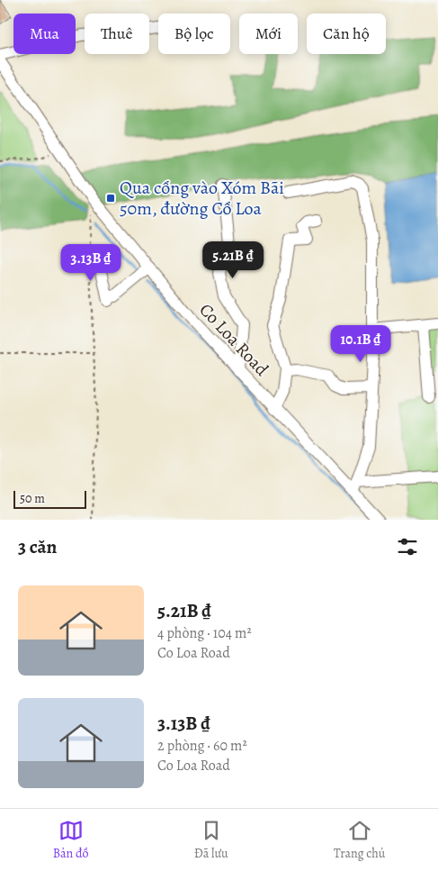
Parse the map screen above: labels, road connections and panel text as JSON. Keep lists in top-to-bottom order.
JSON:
{
  "streets": {
    "street": ["Co Loa Road"]
  },
  "places": {
    "transit": ["Qua cổng vào Xóm Bãi 50m, đường Cổ Loa"]
  },
  "scale_bar": "50 m",
  "page": {
    "chip": [
      "Mua",
      "Thuê",
      "Bộ lọc",
      "Mới",
      "Căn hộ"
    ],
    "price": ["5.21B ₫", "3.13B ₫", "10.1B ₫"],
    "scale": "50 m",
    "heading": "3 căn",
    "list": [
      {
        "name": "5.21B ₫",
        "note": "4 phòng · 104 m² · Co Loa Road"
      },
      {
        "name": "3.13B ₫",
        "note": "2 phòng · 60 m² · Co Loa Road"
      }
    ],
    "tabs": ["Bản đồ", "Đã lưu", "Trang chủ"]
  }
}
